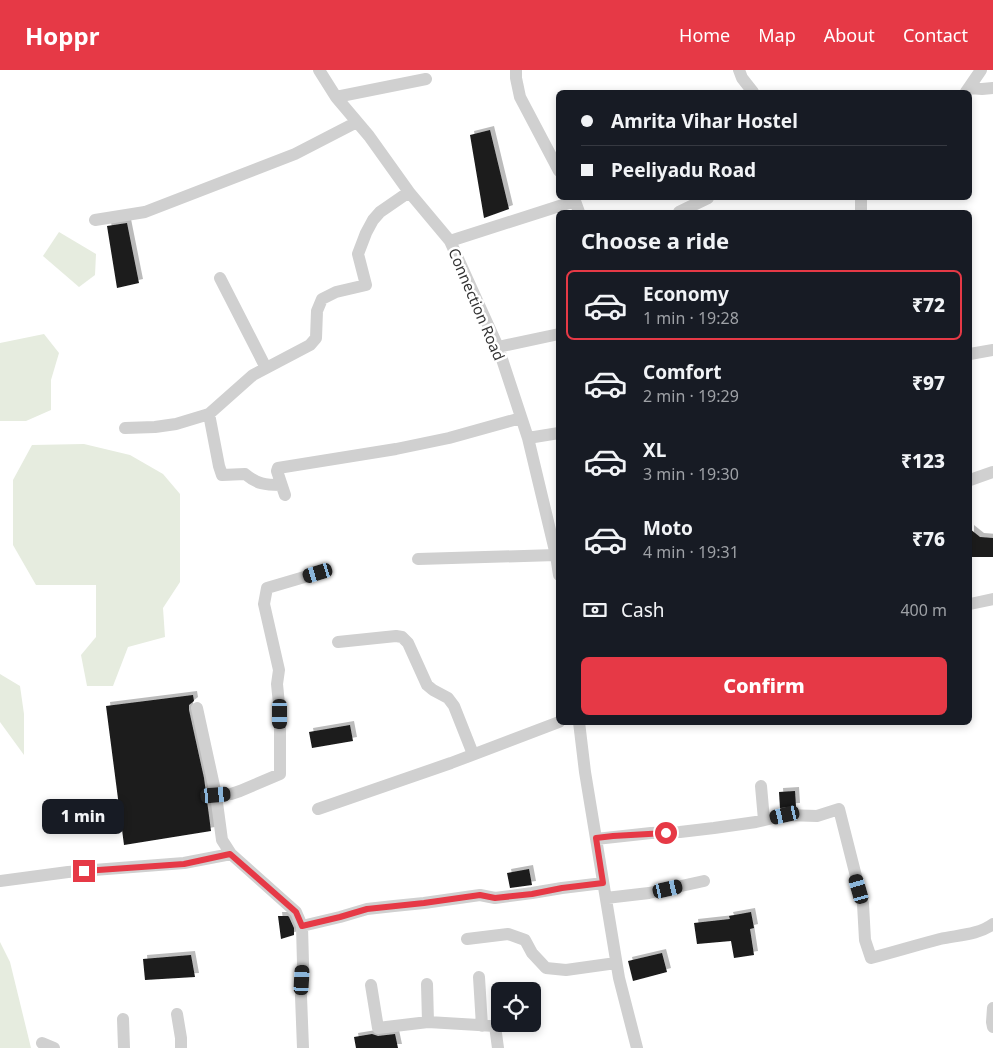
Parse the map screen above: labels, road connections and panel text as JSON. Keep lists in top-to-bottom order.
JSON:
{
  "streets": {
    "street": ["Connection Road"]
  },
  "page": {
    "header": "Hoppr",
    "nav": [
      "Home",
      "Map",
      "About",
      "Contact"
    ],
    "banner": ["Amrita Vihar Hostel", "Peeliyadu Road"],
    "heading": "Choose a ride",
    "list": [
      {
        "name": "Economy",
        "note": "1 min · 19:28",
        "value": "₹72"
      },
      {
        "name": "Comfort",
        "note": "2 min · 19:29",
        "value": "₹97"
      },
      {
        "name": "XL",
        "note": "3 min · 19:30",
        "value": "₹123"
      },
      {
        "name": "Moto",
        "note": "4 min · 19:31",
        "value": "₹76"
      }
    ],
    "pay": ["Cash", "400 m"],
    "buttons": "Confirm",
    "bubble": "1 min"
  }
}
